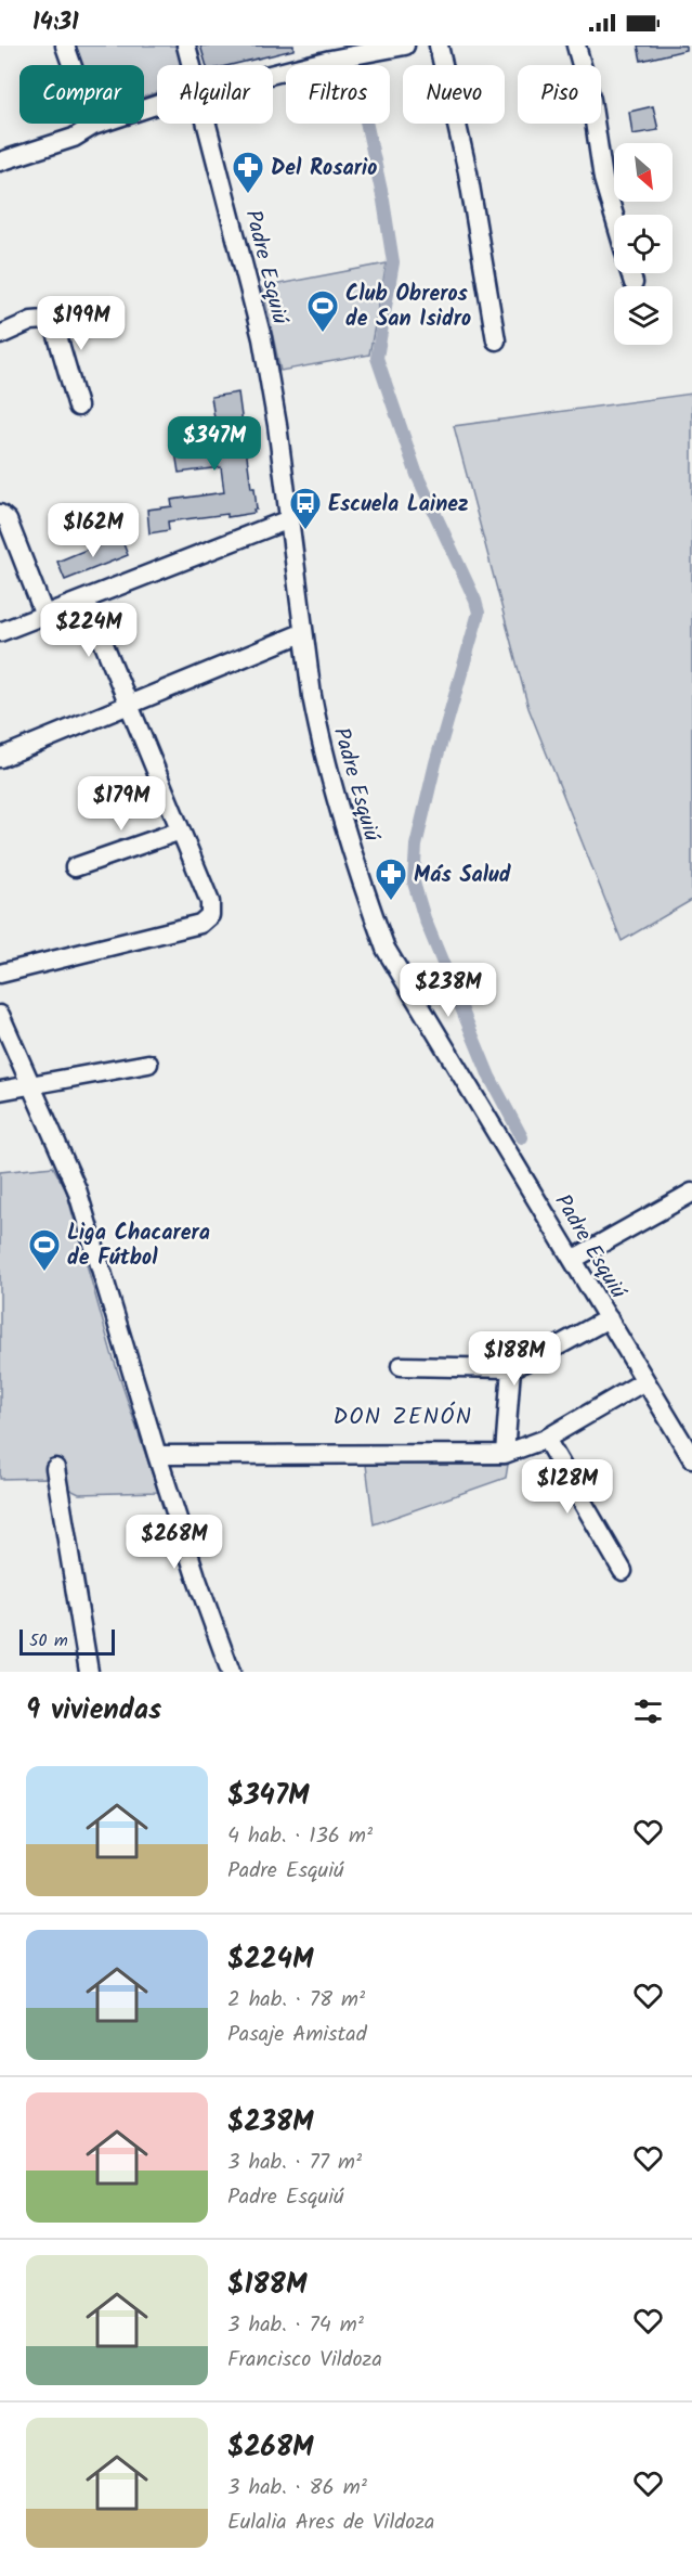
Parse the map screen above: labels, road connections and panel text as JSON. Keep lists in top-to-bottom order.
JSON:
{
  "streets": {
    "street": ["Padre Esquiú"]
  },
  "districts": ["DON ZENÓN"],
  "places": {
    "pharmacy": ["Del Rosario", "Más Salud"],
    "sports": ["Club Obreros de San Isidro", "Liga Chacarera de Fútbol"],
    "bus stop": ["Escuela Lainez"]
  },
  "scale_bar": "50 m",
  "north": "bottom right",
  "page": {
    "status": "14:31",
    "chip": [
      "Comprar",
      "Alquilar",
      "Filtros",
      "Nuevo",
      "Piso"
    ],
    "price": [
      "$199M",
      "$347M",
      "$162M",
      "$224M",
      "$179M",
      "$238M",
      "$188M",
      "$128M",
      "$268M"
    ],
    "scale": "50 m",
    "heading": "9 viviendas",
    "list": [
      {
        "name": "$347M",
        "note": "4 hab. · 136 m² · Padre Esquiú"
      },
      {
        "name": "$224M",
        "note": "2 hab. · 78 m² · Pasaje Amistad"
      },
      {
        "name": "$238M",
        "note": "3 hab. · 77 m² · Padre Esquiú"
      },
      {
        "name": "$188M",
        "note": "3 hab. · 74 m² · Francisco Vildoza"
      },
      {
        "name": "$268M",
        "note": "3 hab. · 86 m² · Eulalia Ares de Vildoza"
      }
    ]
  }
}
